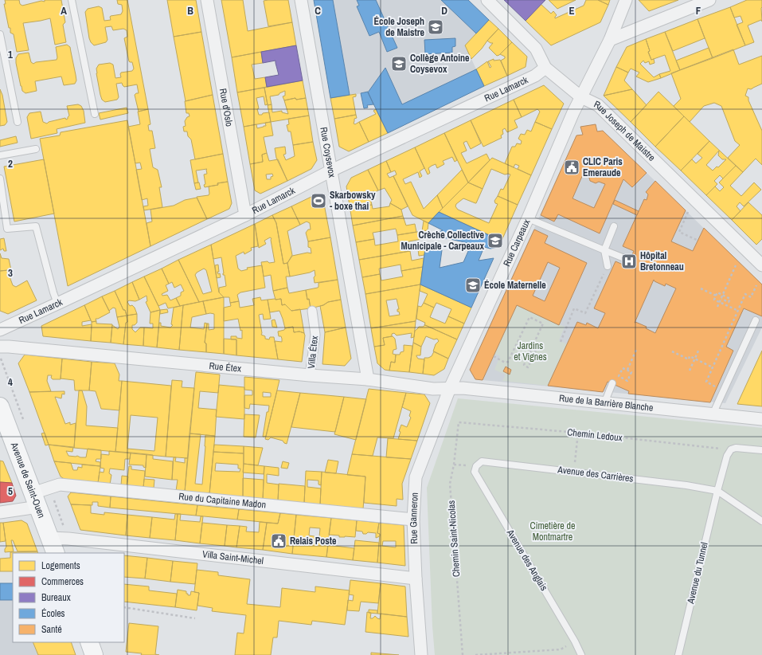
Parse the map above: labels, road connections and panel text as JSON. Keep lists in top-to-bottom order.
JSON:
{
  "streets": {
    "main road": ["Avenue de Saint-Ouen"],
    "street": [
      "Rue Lamarck",
      "Rue d'Oslo",
      "Rue Joseph de Maistre",
      "Rue Coysevox",
      "Rue Carpeaux",
      "Villa Étex",
      "Rue Étex",
      "Rue de la Barrière Blanche",
      "Rue du Capitaine Madon",
      "Rue Ganneron",
      "Villa Saint-Michel"
    ],
    "lane": ["Avenue des Carrières", "Avenue des Anglais", "Avenue du Tunnel"],
    "path": ["Chemin Ledoux", "Chemin Saint-Nicolas"]
  },
  "crossings": [
    ["Rue Lamarck", "Rue d'Oslo"],
    ["Rue Lamarck", "Rue Joseph de Maistre"],
    ["Rue Lamarck", "Rue Coysevox"],
    ["Rue Joseph de Maistre", "Rue Carpeaux"],
    ["Rue Coysevox", "Rue Étex"],
    ["Rue Carpeaux", "Rue Étex"],
    ["Rue Carpeaux", "Rue de la Barrière Blanche"],
    ["Rue Carpeaux", "Rue Ganneron"],
    ["Villa Étex", "Rue Étex"],
    ["Rue Étex", "Rue de la Barrière Blanche"],
    ["Rue Étex", "Rue Ganneron"],
    ["Rue de la Barrière Blanche", "Rue Ganneron"],
    ["Chemin Ledoux", "Chemin Saint-Nicolas"],
    ["Chemin Ledoux", "Avenue du Tunnel"],
    ["Avenue des Carrières", "Avenue des Anglais"],
    ["Avenue des Carrières", "Avenue du Tunnel"],
    ["Avenue de Saint-Ouen", "Rue du Capitaine Madon"],
    ["Avenue de Saint-Ouen", "Villa Saint-Michel"],
    ["Rue du Capitaine Madon", "Rue Ganneron"],
    ["Rue Ganneron", "Villa Saint-Michel"]
  ],
  "parks": ["Jardins et Vignes", "Cimetière de Montmartre"],
  "places": {
    "school or university": [
      "École Joseph de Maistre",
      "Collège Antoine Coysevox",
      "Crèche Collective Municipale - Carpeaux",
      "École Maternelle"
    ],
    "public building": ["CLIC Paris Emeraude", "Relais Poste"],
    "sports": ["Skarbowsky - boxe thai"],
    "hospital": ["Hôpital Bretonneau"]
  },
  "legend": [
    "Logements",
    "Commerces",
    "Bureaux",
    "Écoles",
    "Santé"
  ],
  "grid": {
    "columns": [
      "A",
      "B",
      "C",
      "D",
      "E",
      "F"
    ],
    "rows": [
      "1",
      "2",
      "3",
      "4",
      "5"
    ]
  }
}
